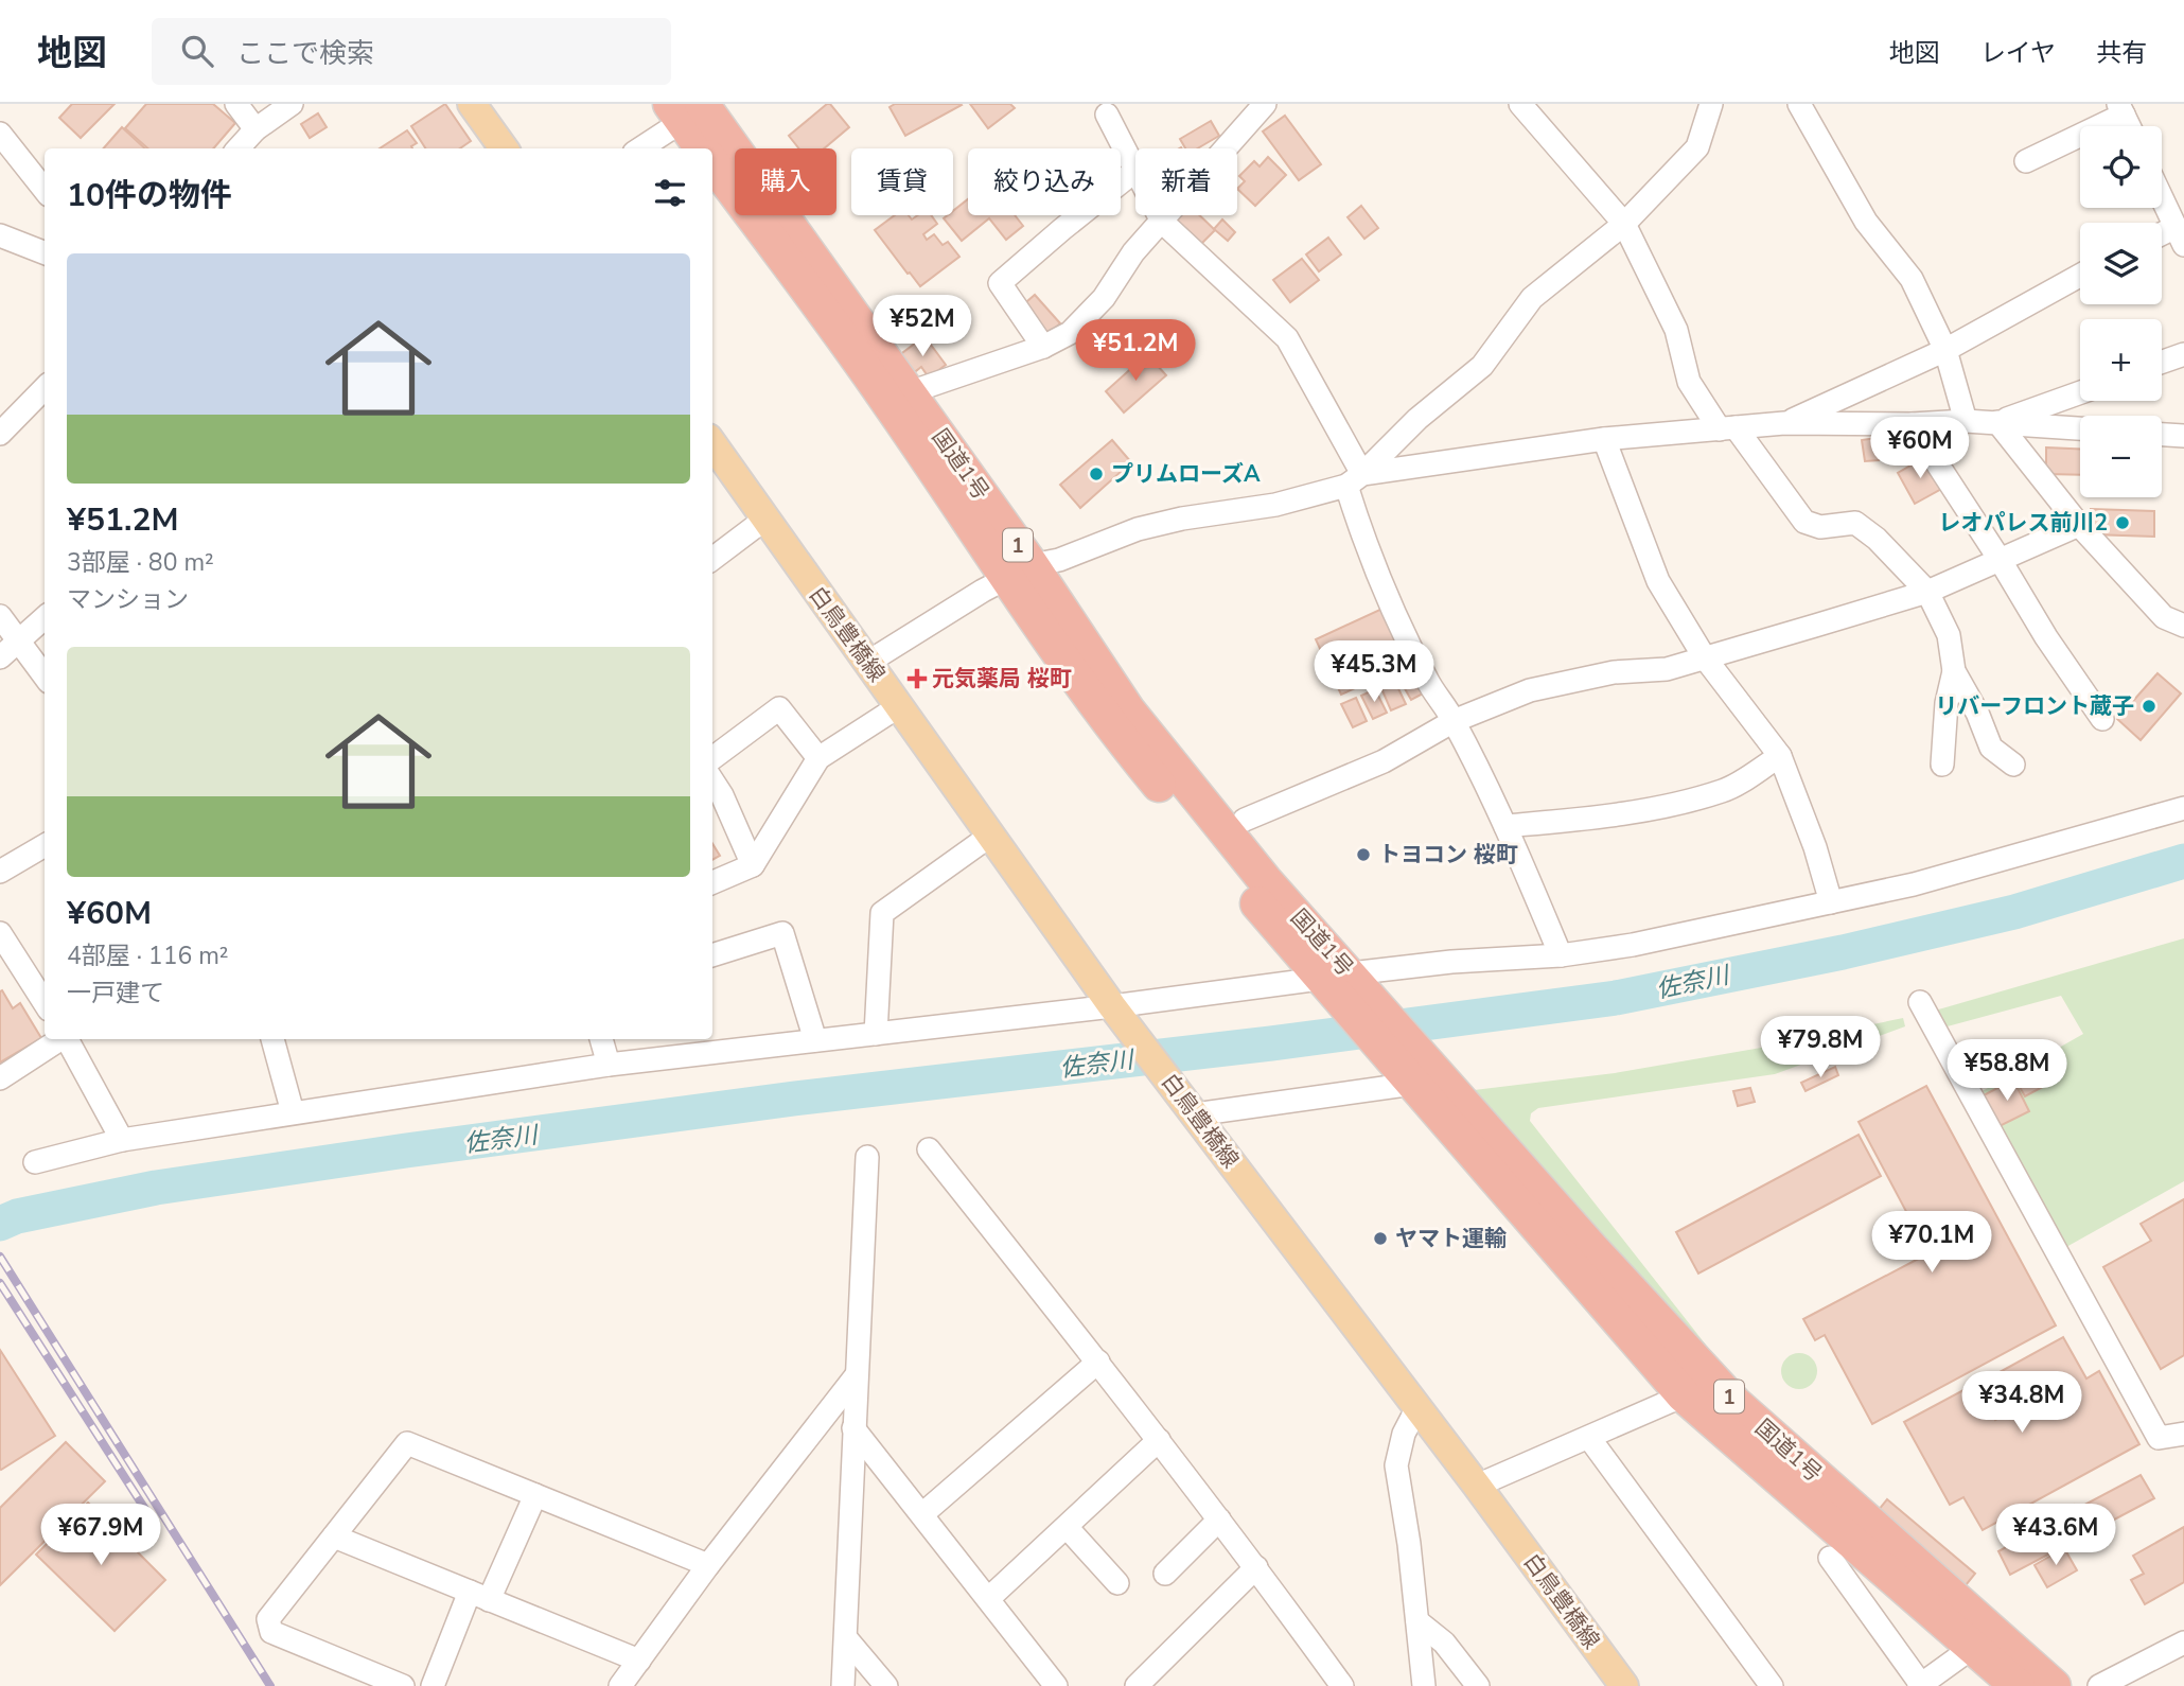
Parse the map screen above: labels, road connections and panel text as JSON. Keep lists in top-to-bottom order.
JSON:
{
  "streets": {
    "highway": ["国道1号", "1"],
    "main road": ["白鳥豊橋線"]
  },
  "water": ["佐奈川"],
  "places": {
    "other": [
      "プリムローズA",
      "レオパレス前川2",
      "リバーフロント蔵子",
      "トヨコン 桜町",
      "ヤマト運輸"
    ],
    "health": ["元気薬局 桜町"]
  },
  "page": {
    "header": "地図",
    "search": "ここで検索",
    "nav": ["地図", "レイヤ", "共有"],
    "map_buttons": ["+", "−"],
    "chip": [
      "購入",
      "賃貸",
      "絞り込み",
      "新着"
    ],
    "heading": "10件の物件",
    "list": [
      {
        "name": "¥51.2M",
        "note": "3部屋 · 80 m² · マンション"
      },
      {
        "name": "¥60M",
        "note": "4部屋 · 116 m² · 一戸建て"
      }
    ],
    "price": [
      "¥52M",
      "¥51.2M",
      "¥60M",
      "¥45.3M",
      "¥79.8M",
      "¥58.8M",
      "¥70.1M",
      "¥34.8M",
      "¥67.9M",
      "¥43.6M"
    ]
  }
}
